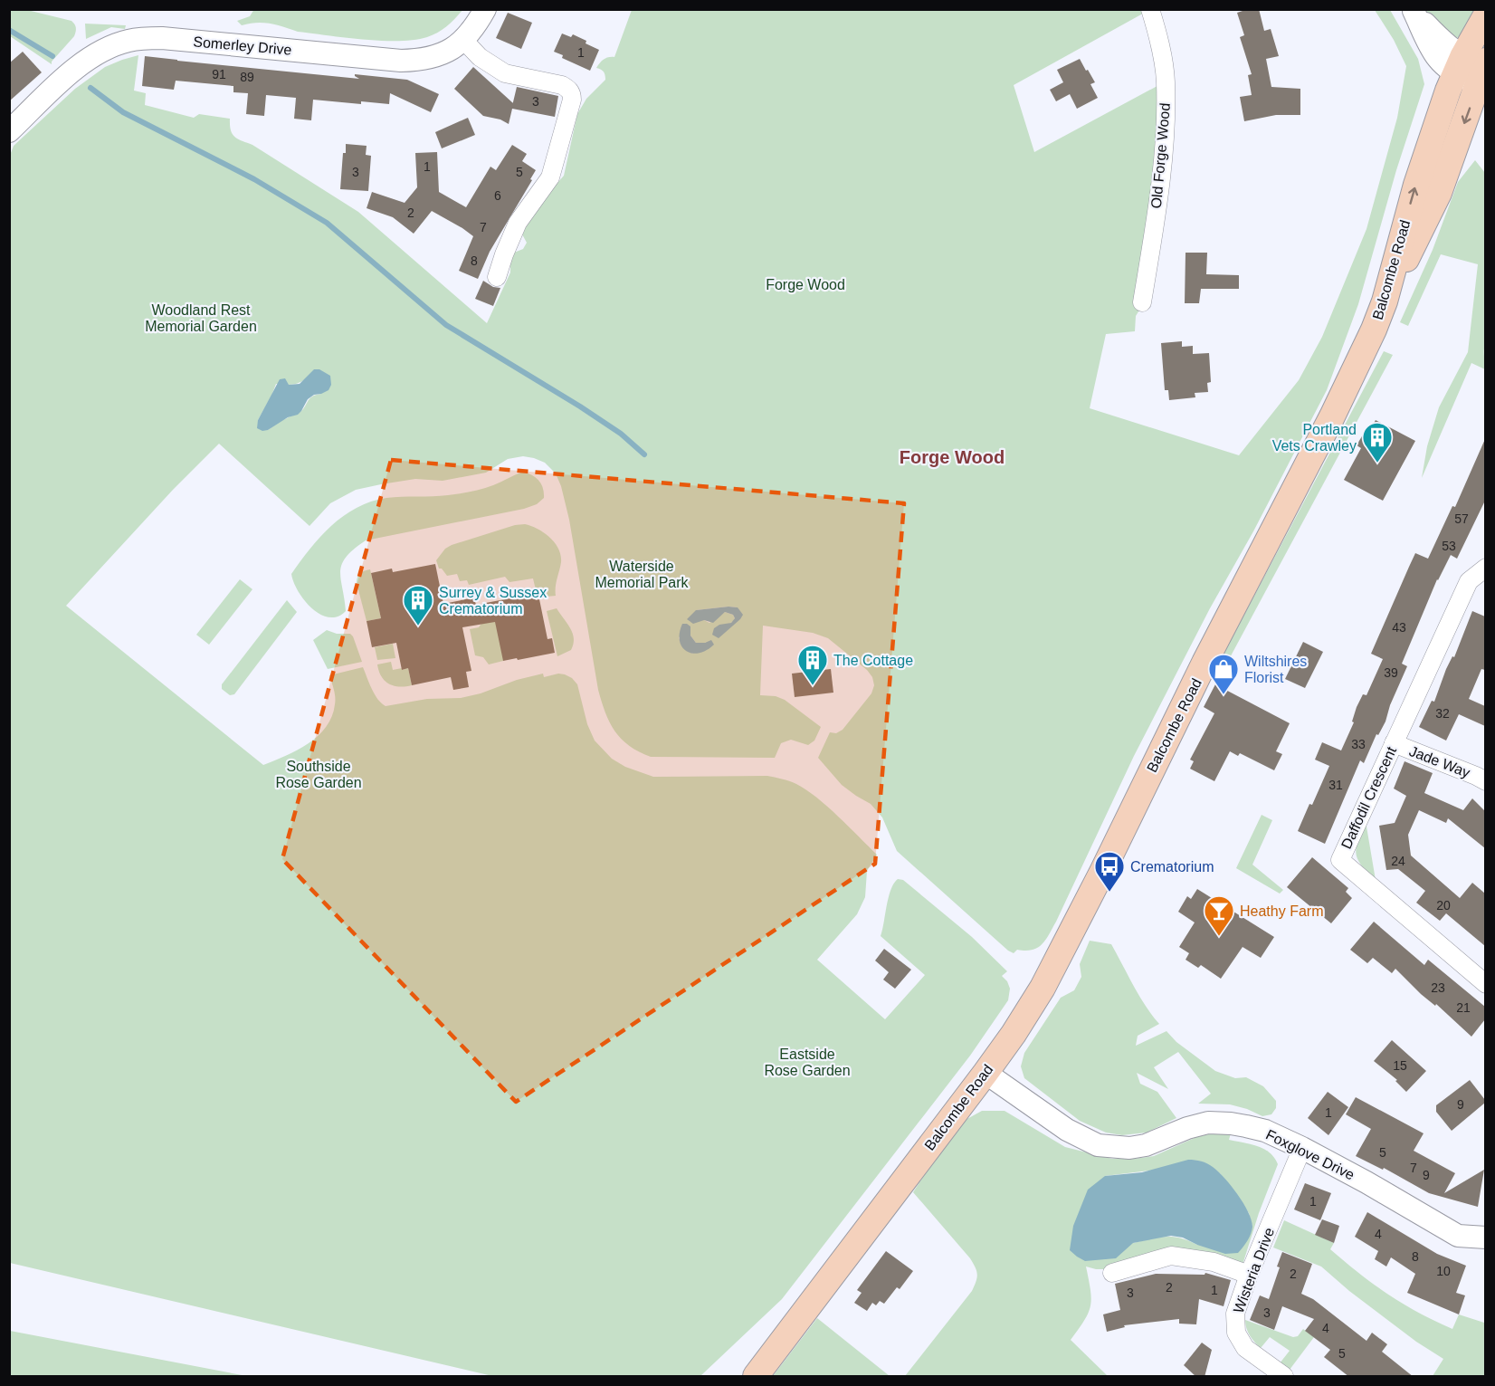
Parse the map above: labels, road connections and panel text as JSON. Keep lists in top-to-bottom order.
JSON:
{
  "streets": {
    "main road": ["Balcombe Road"],
    "street": [
      "Somerley Drive",
      "Old Forge Wood",
      "Jade Way",
      "Daffodil Crescent",
      "Foxglove Drive",
      "Wisteria Drive"
    ]
  },
  "crossings": [
    ["Balcombe Road", "Foxglove Drive"],
    ["Jade Way", "Daffodil Crescent"],
    ["Foxglove Drive", "Wisteria Drive"]
  ],
  "districts": ["Forge Wood"],
  "parks": [
    "Forge Wood",
    "Woodland Rest Memorial Garden",
    "Waterside Memorial Park",
    "Southside Rose Garden",
    "Eastside Rose Garden"
  ],
  "places": {
    "building": ["Portland Vets Crawley", "Surrey & Sussex Crematorium", "The Cottage"],
    "shop": ["Wiltshires Florist"],
    "bus stop": ["Crematorium"],
    "bar": ["Heathy Farm"]
  },
  "house_numbers": [
    "1",
    "91",
    "89",
    "3",
    "1",
    "3",
    "5",
    "6",
    "2",
    "7",
    "8",
    "57",
    "53",
    "43",
    "39",
    "32",
    "33",
    "31",
    "24",
    "20",
    "23",
    "21",
    "15",
    "9",
    "1",
    "5",
    "7",
    "9",
    "1",
    "4",
    "8",
    "10",
    "2",
    "2",
    "1",
    "3",
    "3",
    "4",
    "5"
  ]
}
